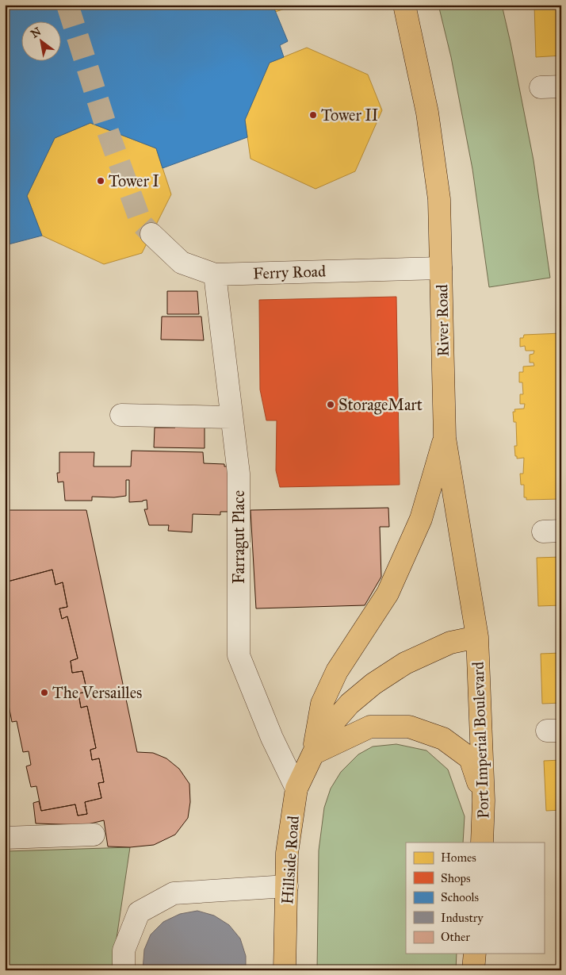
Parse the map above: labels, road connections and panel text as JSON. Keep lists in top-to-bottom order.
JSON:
{
  "streets": {
    "main road": ["River Road", "Port Imperial Boulevard", "Hillside Road"],
    "street": ["Ferry Road", "Farragut Place"]
  },
  "crossings": [
    ["Ferry Road", "River Road"],
    ["Ferry Road", "Farragut Place"],
    ["River Road", "Port Imperial Boulevard"],
    ["Farragut Place", "Hillside Road"]
  ],
  "places": [
    "Tower II",
    "Tower I",
    "StorageMart",
    "The Versailles"
  ],
  "legend": [
    "Homes",
    "Shops",
    "Schools",
    "Industry",
    "Other"
  ],
  "north": "top left"
}
